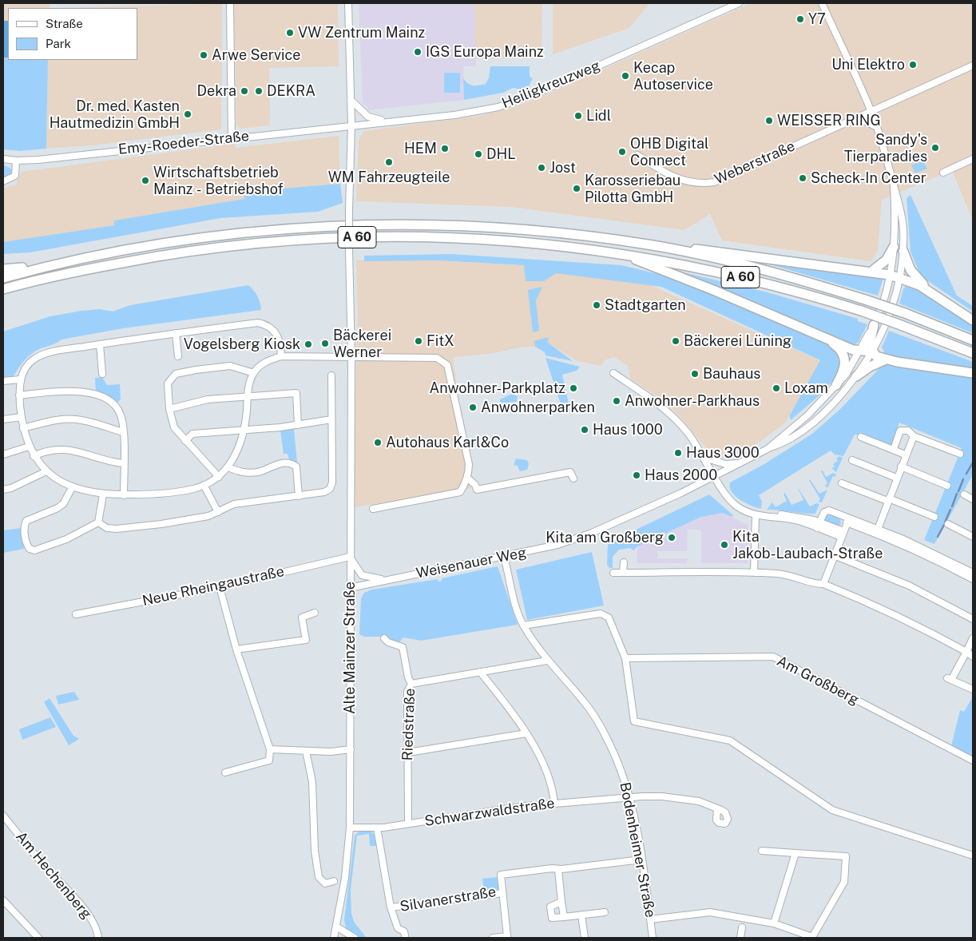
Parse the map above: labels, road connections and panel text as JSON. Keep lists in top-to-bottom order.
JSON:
{
  "streets": {
    "highway": ["A 60"],
    "street": [
      "Heiligkreuzweg",
      "Emy-Roeder-Straße",
      "Weberstraße",
      "Weisenauer Weg",
      "Neue Rheingaustraße",
      "Alte Mainzer Straße",
      "Am Großberg",
      "Riedstraße",
      "Schwarzwaldstraße",
      "Bodenheimer Straße",
      "Am Hechenberg",
      "Silvanerstraße"
    ]
  },
  "crossings": [
    ["Heiligkreuzweg", "Emy-Roeder-Straße"],
    ["Heiligkreuzweg", "Alte Mainzer Straße"],
    ["Emy-Roeder-Straße", "Alte Mainzer Straße"],
    ["Weisenauer Weg", "Alte Mainzer Straße"],
    ["Weisenauer Weg", "Bodenheimer Straße"],
    ["Neue Rheingaustraße", "Alte Mainzer Straße"],
    ["Alte Mainzer Straße", "Schwarzwaldstraße"],
    ["Riedstraße", "Schwarzwaldstraße"],
    ["Schwarzwaldstraße", "Bodenheimer Straße"],
    ["Schwarzwaldstraße", "Silvanerstraße"],
    ["Bodenheimer Straße", "Silvanerstraße"]
  ],
  "places": [
    "Y7",
    "VW Zentrum Mainz",
    "IGS Europa Mainz",
    "Arwe Service",
    "Uni Elektro",
    "Kecap Autoservice",
    "Dekra",
    "DEKRA",
    "Dr. med. Kasten Hautmedizin GmbH",
    "Lidl",
    "WEISSER RING",
    "Sandy's Tierparadies",
    "HEM",
    "OHB Digital Connect",
    "DHL",
    "WM Fahrzeugteile",
    "Jost",
    "Scheck-In Center",
    "Wirtschaftsbetrieb Mainz - Betriebshof",
    "Karosseriebau Pilotta GmbH",
    "Stadtgarten",
    "FitX",
    "Bäckerei Lüning",
    "Bäckerei Werner",
    "Vogelsberg Kiosk",
    "Bauhaus",
    "Anwohner-Parkplatz",
    "Loxam",
    "Anwohner-Parkhaus",
    "Anwohnerparken",
    "Haus 1000",
    "Autohaus Karl&Co",
    "Haus 3000",
    "Haus 2000",
    "Kita am Großberg",
    "Kita Jakob-Laubach-Straße"
  ],
  "legend": ["Straße", "Park"]
}
